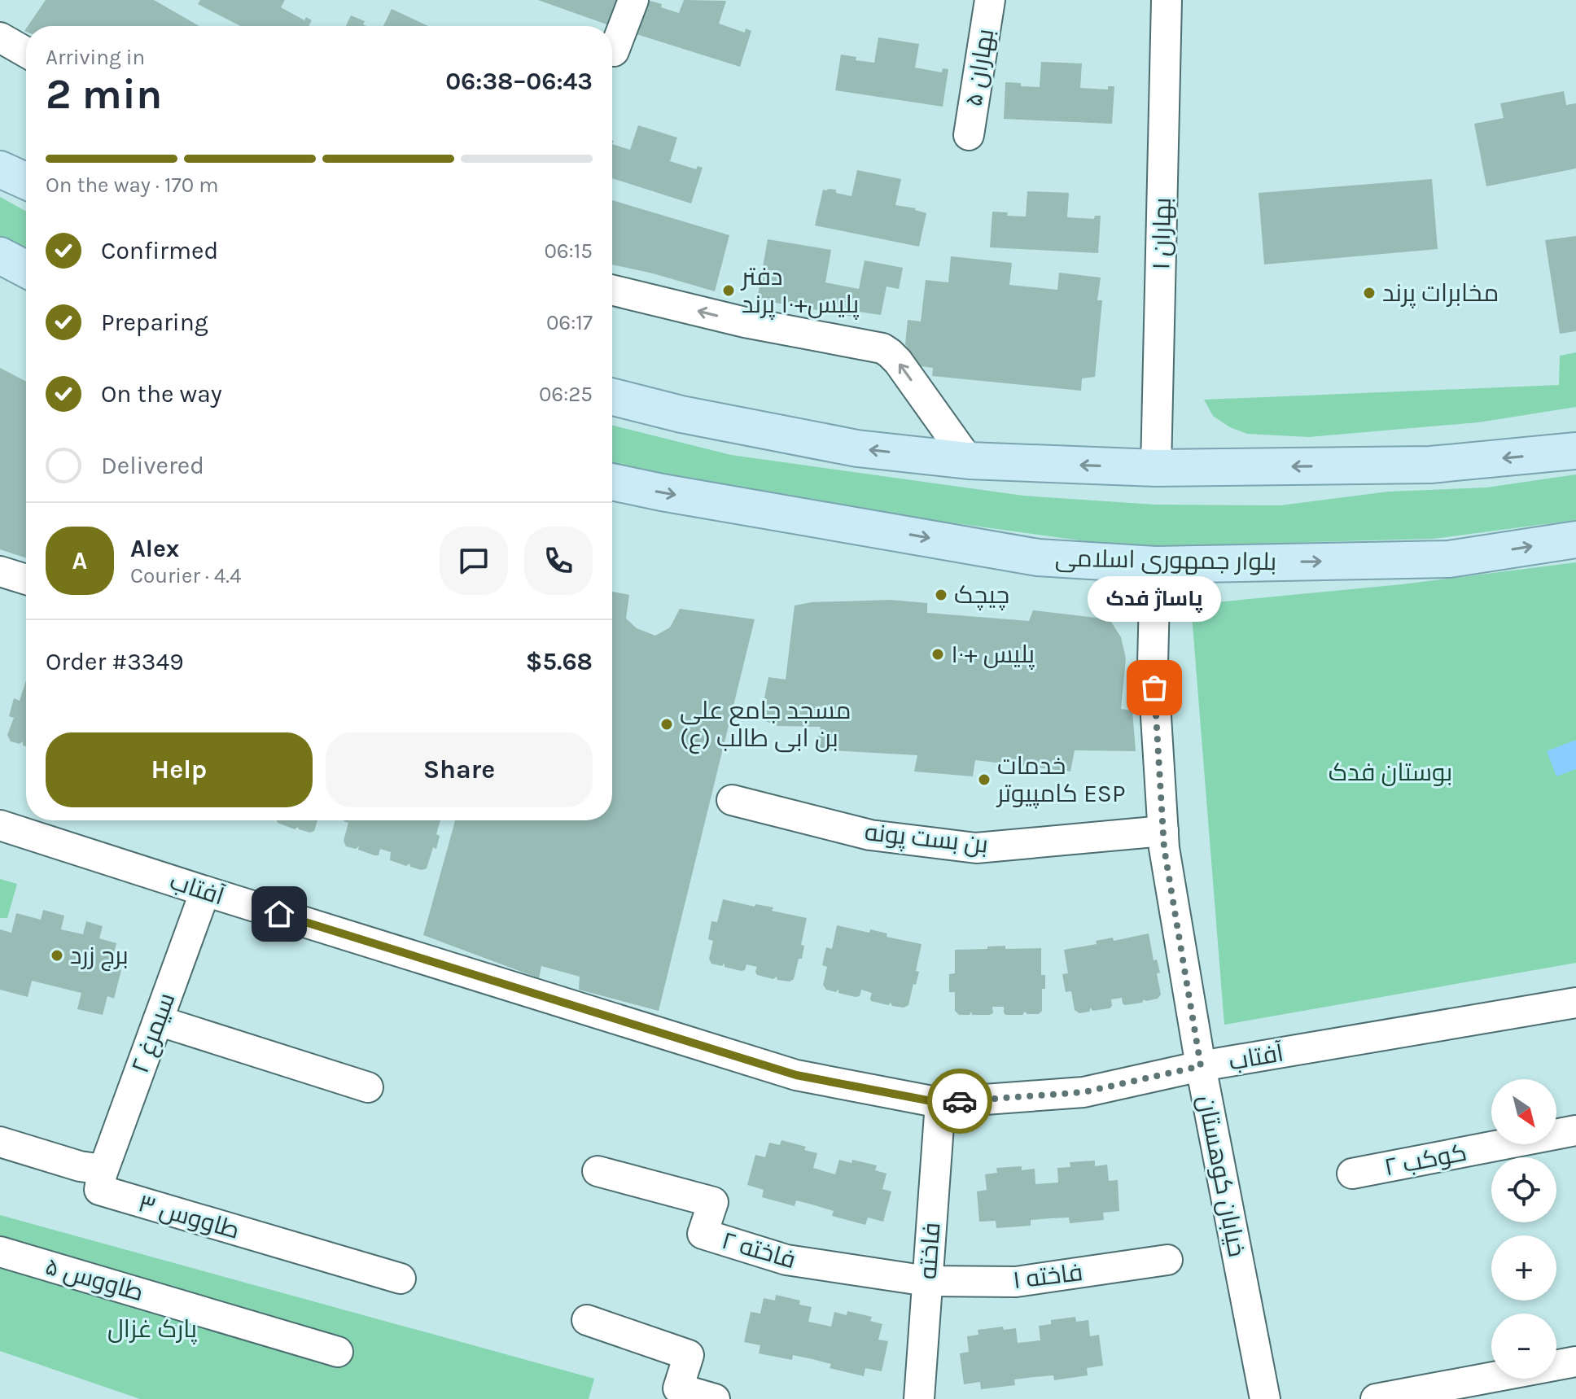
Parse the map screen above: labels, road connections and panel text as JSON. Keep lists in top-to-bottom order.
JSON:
{
  "streets": {
    "main road": ["بلوار جمهوری اسلامی"],
    "street": [
      "بهاران ۵",
      "بهاران ۱",
      "بن بست پونه",
      "آفتاب",
      "سیمرغ ۲",
      "کوکب ۲",
      "خیابان کوهستان",
      "طاووس ۳",
      "فاخته ۲",
      "فاخته",
      "فاخته ۱",
      "طاووس ۵"
    ]
  },
  "crossings": [
    ["بلوار جمهوری اسلامی", "خیابان کوهستان"],
    ["بن بست پونه", "خیابان کوهستان"],
    ["آفتاب", "سیمرغ ۲"],
    ["آفتاب", "خیابان کوهستان"],
    ["آفتاب", "فاخته"],
    ["سیمرغ ۲", "طاووس ۳"],
    ["فاخته ۲", "فاخته"],
    ["فاخته ۲", "فاخته ۱"],
    ["فاخته", "فاخته ۱"]
  ],
  "parks": ["بوستان فدک", "پارک غزال"],
  "places": [
    "دفتر پلیس+۱۰ پرند",
    "مخابرات پرند",
    "چیچک",
    "پلیس +۱۰",
    "پاساژ فدک",
    "مسجد جامع علی بن ابی طالب (ع)",
    "خدمات کامپیوتر ESP",
    "برج زرد"
  ],
  "north": "bottom right",
  "page": {
    "heading": ["2 min", "Arriving in", "06:38–06:43"],
    "panel": [
      "Alex",
      "Courier · 4.4",
      "Order #3349",
      "$5.68"
    ],
    "bar": "On the way · 170 m",
    "list": [
      ["Confirmed", "06:15"],
      ["Preparing", "06:17"],
      ["On the way", "06:25"],
      "Delivered"
    ],
    "round": "A",
    "bubble": "پاساژ فدک",
    "buttons": ["Help", "Share"],
    "map_buttons": ["+", "−"]
  }
}
